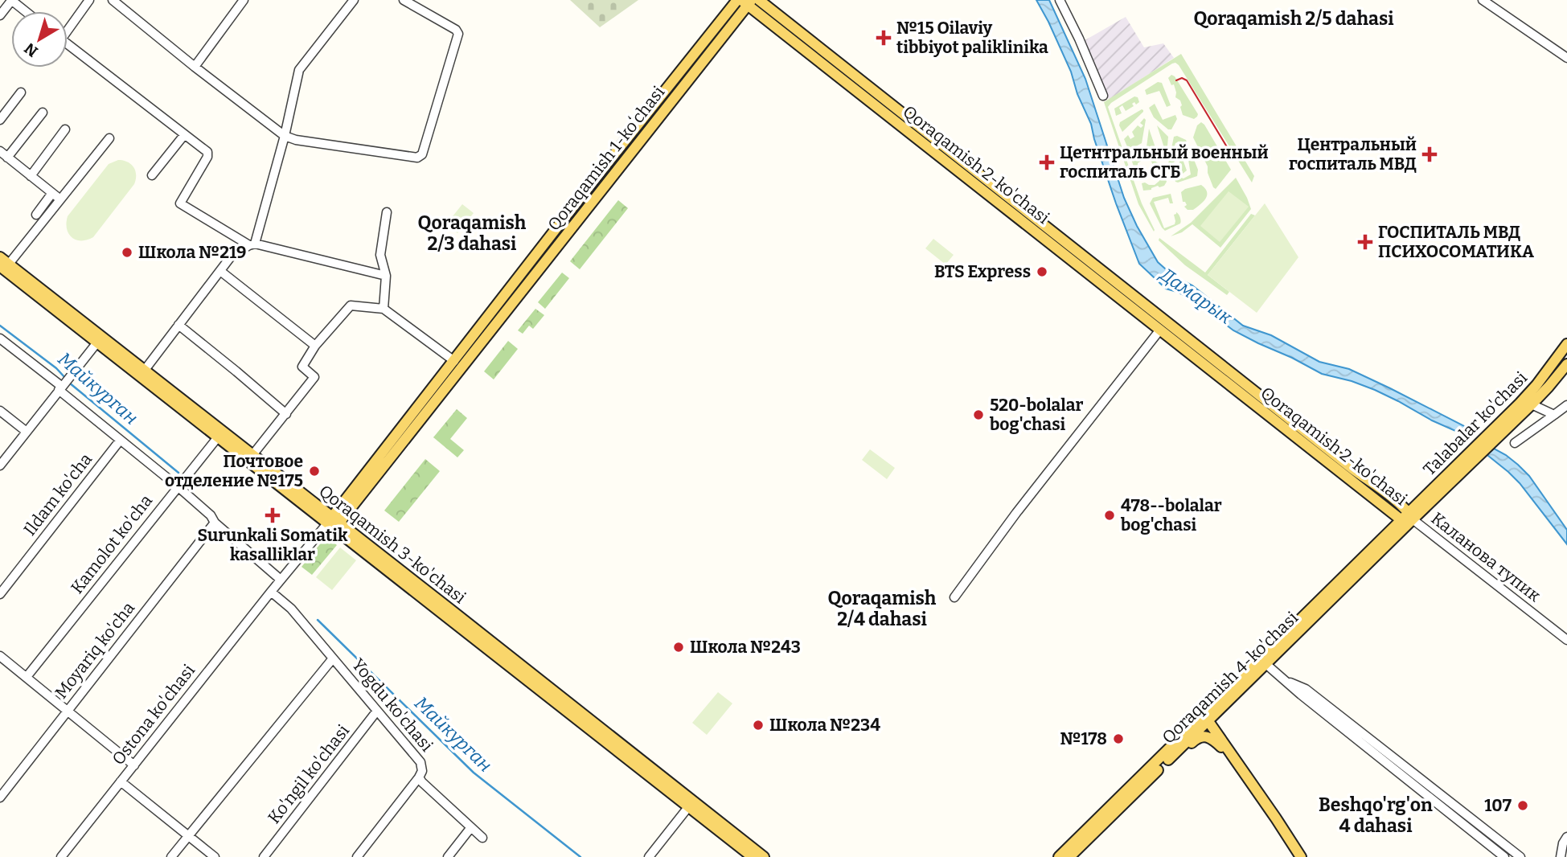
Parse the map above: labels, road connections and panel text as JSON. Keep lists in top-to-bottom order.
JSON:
{
  "streets": {
    "main road": [
      "Qoraqamish 1-koʻchasi",
      "Qoraqamish 2-ko'chasi",
      "Talabalar ko'chasi",
      "Qoraqamish 3-ko'chasi",
      "Qoraqamish 4-ko'chasi"
    ],
    "street": [
      "Ildam ko'cha",
      "Kamolot ko'cha",
      "Каланова тупик",
      "Moyariq ko'cha",
      "Yogdu ko'chasi",
      "Ostona ko'chasi",
      "Ko'ngil ko'chasi"
    ]
  },
  "crossings": [
    ["Qoraqamish 1-koʻchasi", "Qoraqamish 2-ko'chasi"],
    ["Qoraqamish 1-koʻchasi", "Qoraqamish 3-ko'chasi"],
    ["Qoraqamish 1-koʻchasi", "Ostona ko'chasi"],
    ["Qoraqamish 2-ko'chasi", "Talabalar ko'chasi"],
    ["Qoraqamish 2-ko'chasi", "Каланова тупик"],
    ["Qoraqamish 2-ko'chasi", "Qoraqamish 4-ko'chasi"],
    ["Talabalar ko'chasi", "Каланова тупик"],
    ["Talabalar ko'chasi", "Qoraqamish 4-ko'chasi"],
    ["Kamolot ko'cha", "Qoraqamish 3-ko'chasi"],
    ["Qoraqamish 3-ko'chasi", "Ostona ko'chasi"],
    ["Каланова тупик", "Qoraqamish 4-ko'chasi"],
    ["Yogdu ko'chasi", "Ostona ko'chasi"],
    ["Yogdu ko'chasi", "Ko'ngil ko'chasi"]
  ],
  "districts": [
    "Qoraqamish 2/5 dahasi",
    "Qoraqamish 2/3 dahasi",
    "Qoraqamish 2/4 dahasi",
    "Beshqo'rg'on 4 dahasi"
  ],
  "water": ["Дамарык", "Майкурган"],
  "places": {
    "health": [
      "№15 Oilaviy tibbiyot paliklinika",
      "Центральный госпиталь МВД",
      "Цетнтральный военный госпиталь СГБ",
      "ГОСПИТАЛЬ МВД ПСИХОСОМАТИКА",
      "Surunkali Somatik kasalliklar"
    ],
    "other": [
      "Школа №219",
      "BTS Express",
      "520-bolalar bog'chasi",
      "Почтовое отделение №175",
      "478--bolalar bog'chasi",
      "Школа №243",
      "Школа №234",
      "№178",
      "107"
    ]
  },
  "north": "bottom left"
}
